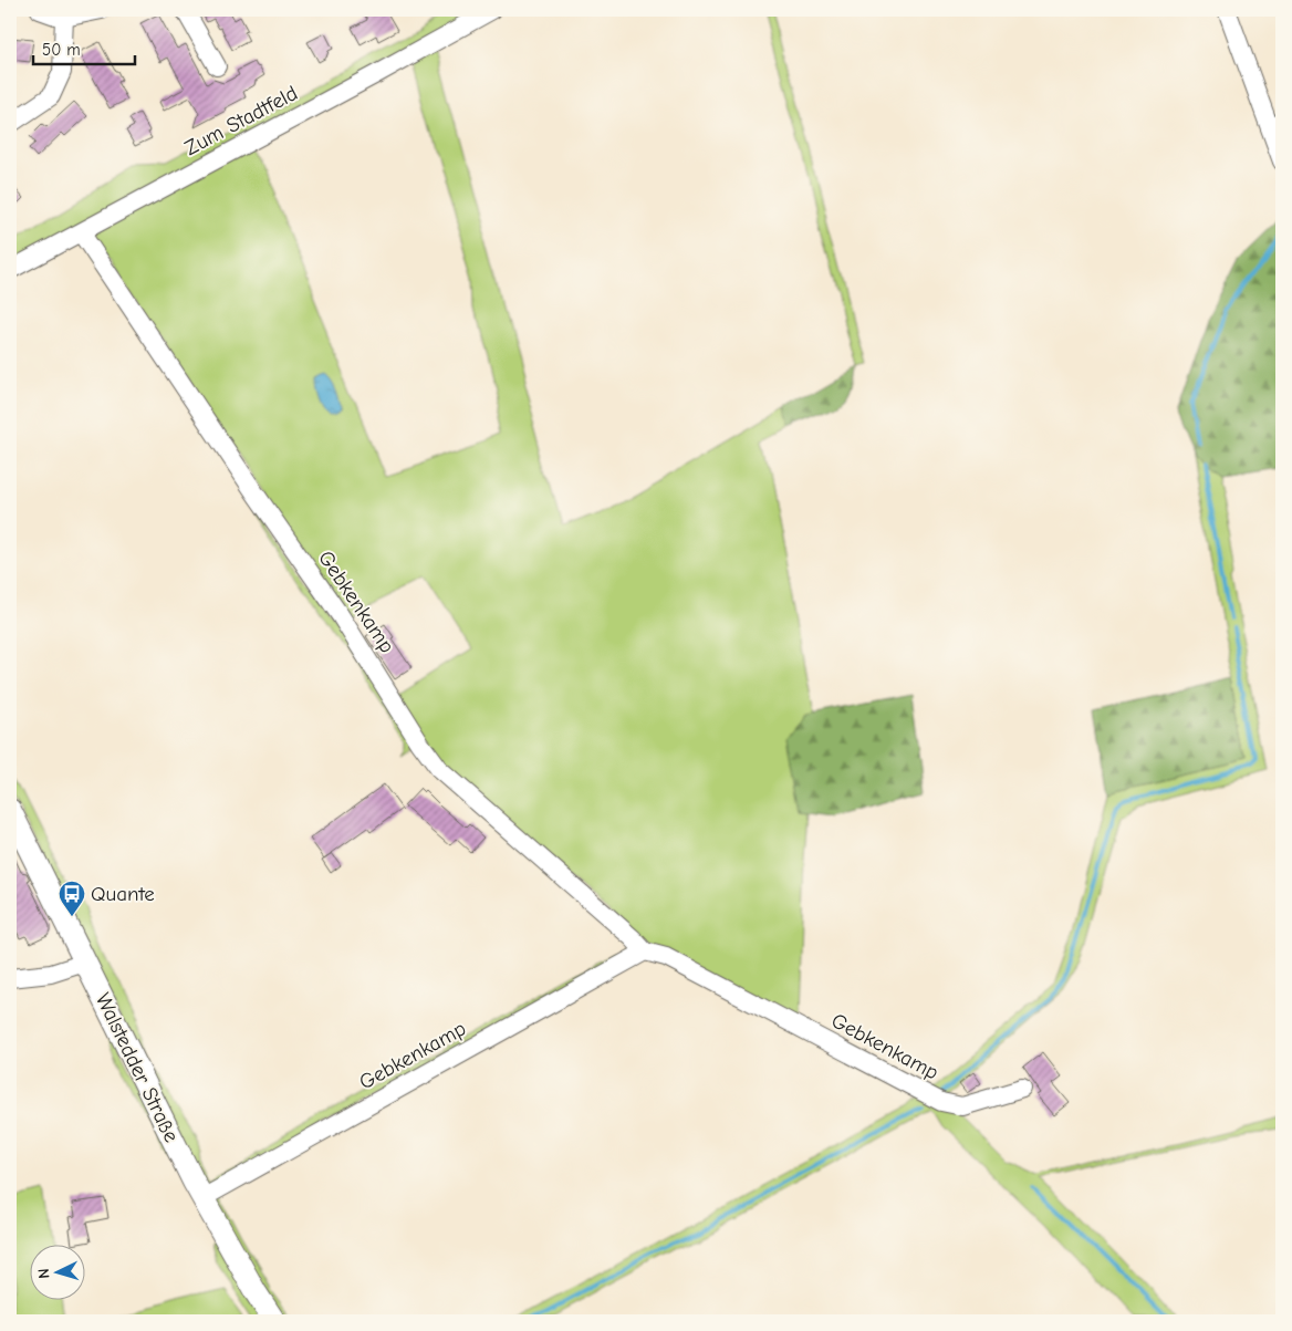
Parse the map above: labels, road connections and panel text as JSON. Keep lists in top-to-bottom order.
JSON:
{
  "streets": {
    "main road": ["Walstedder Straße"],
    "street": ["Zum Stadtfeld", "Gebkenkamp"]
  },
  "crossings": [
    ["Zum Stadtfeld", "Gebkenkamp"],
    ["Gebkenkamp", "Walstedder Straße"]
  ],
  "places": {
    "bus stop": ["Quante"]
  },
  "scale_bar": "50 m",
  "north": "left"
}
